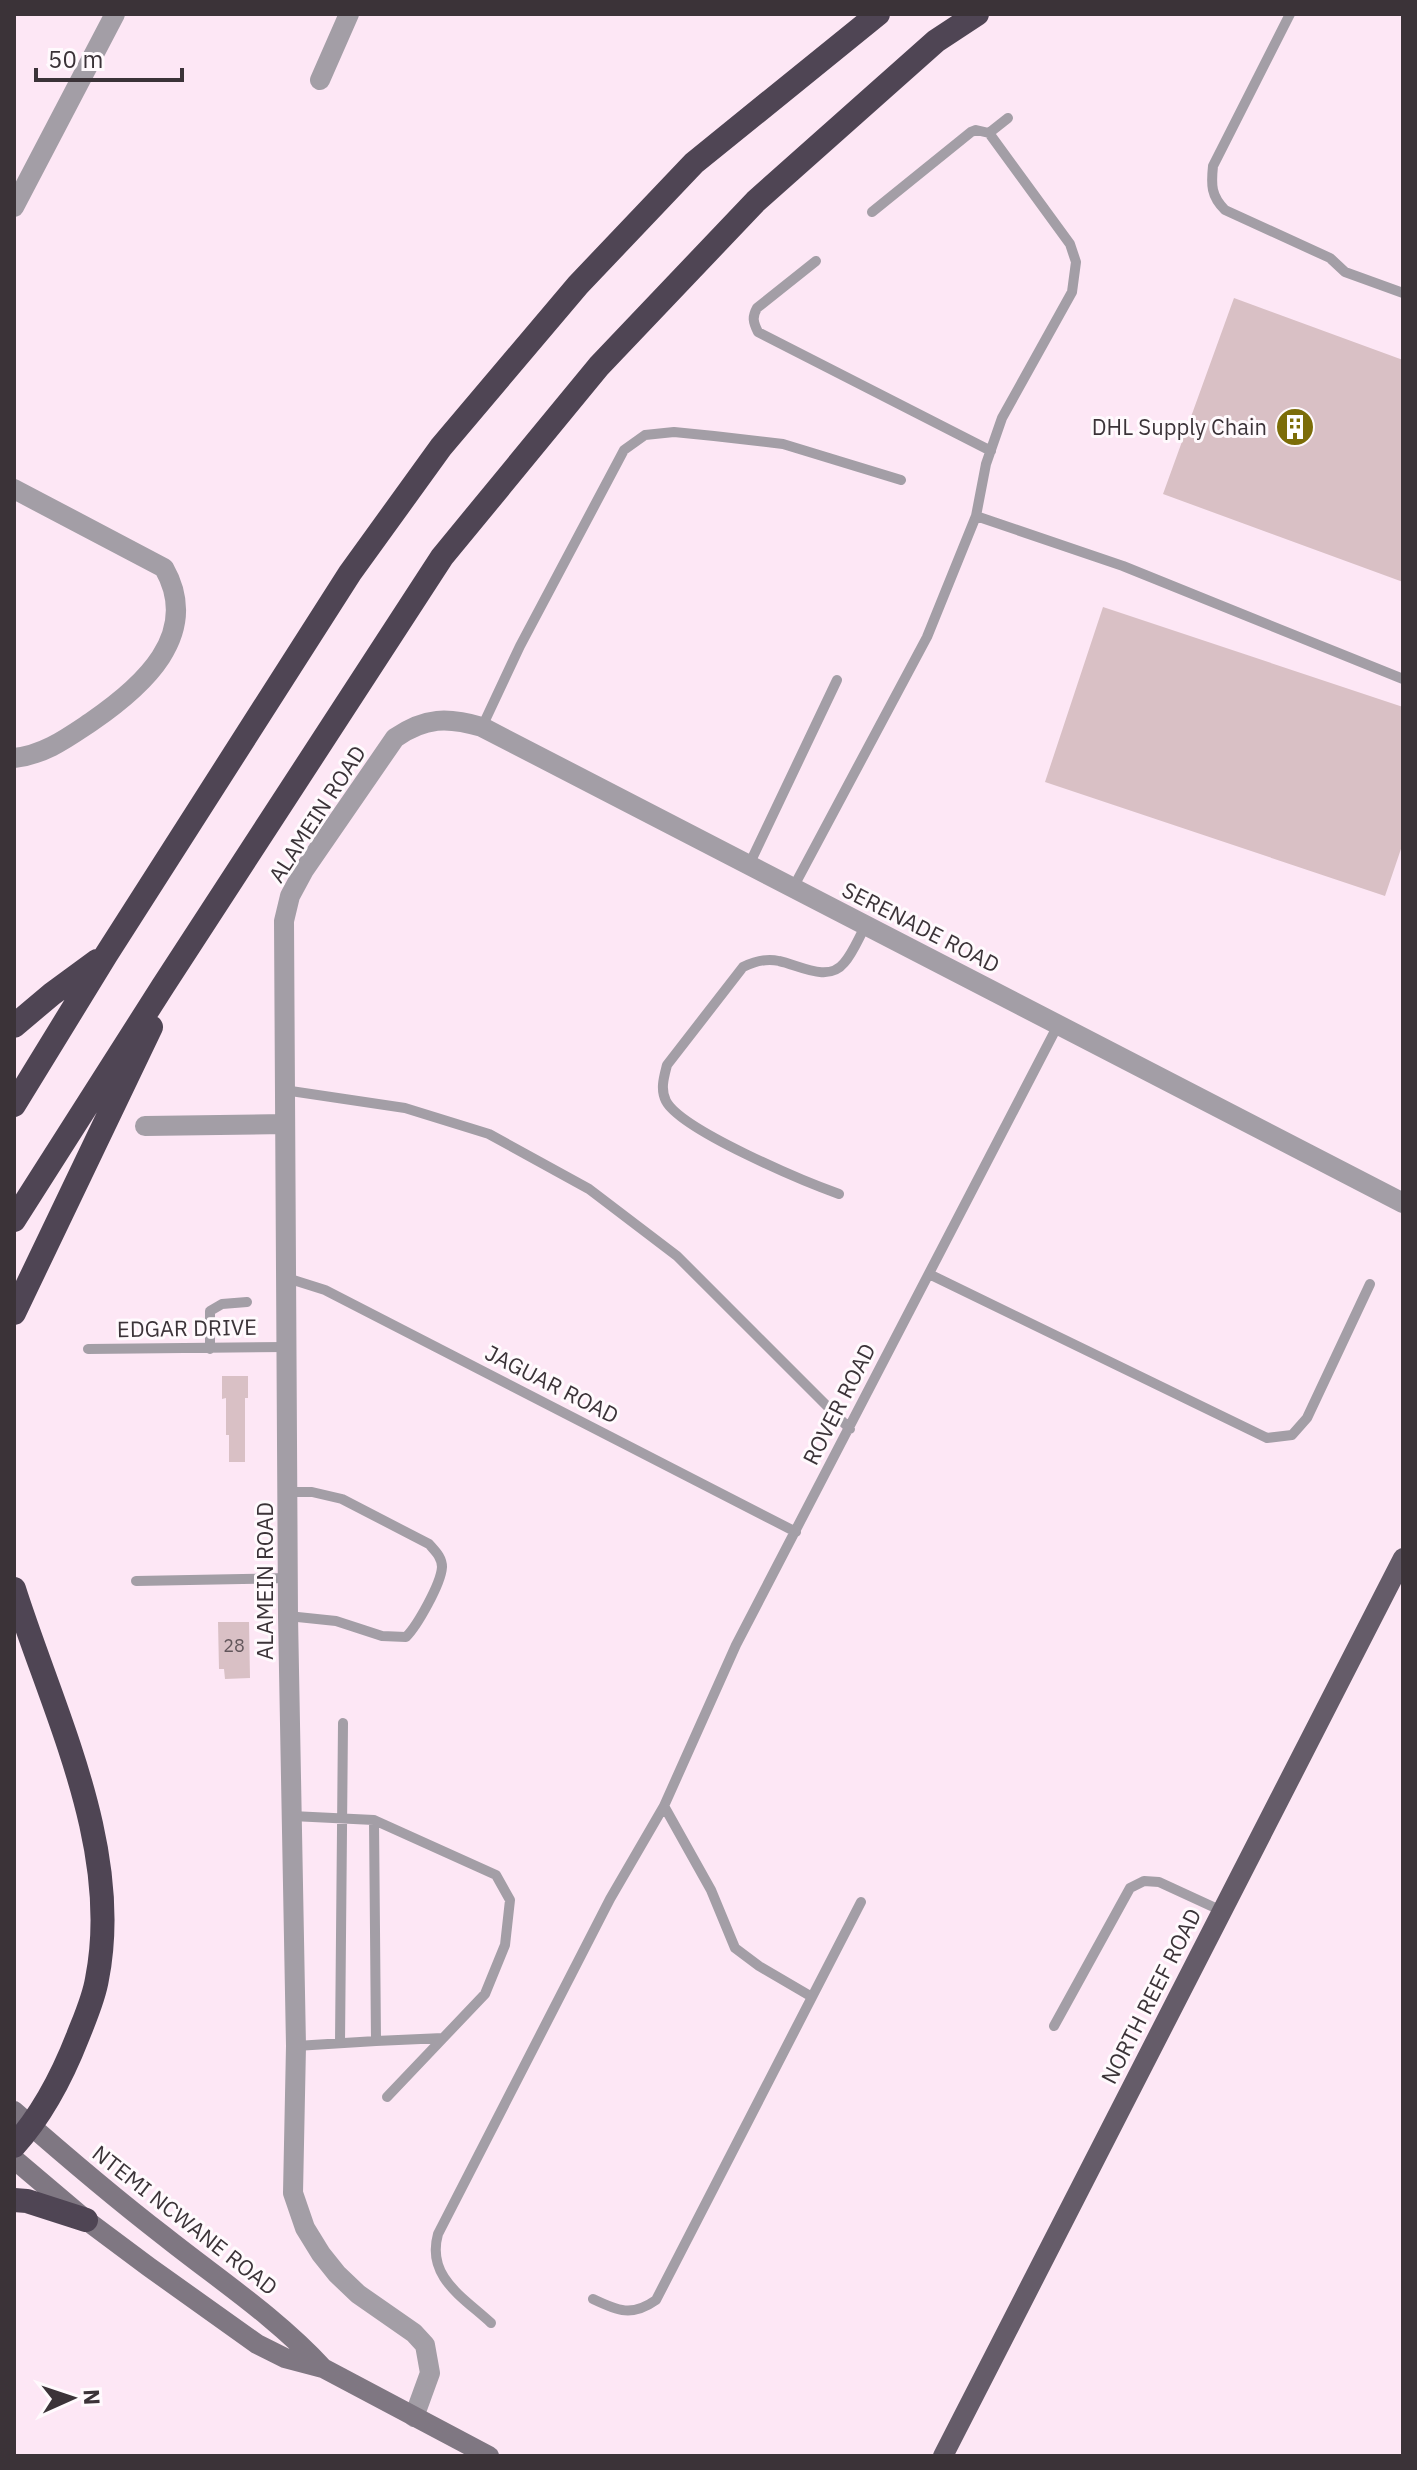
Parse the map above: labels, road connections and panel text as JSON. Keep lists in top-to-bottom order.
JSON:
{
  "streets": {
    "main road": ["NORTH REEF ROAD", "NTEMI NCWANE ROAD"],
    "street": ["ALAMEIN ROAD", "SERENADE ROAD"],
    "lane": ["EDGAR DRIVE", "JAGUAR ROAD", "ROVER ROAD"]
  },
  "crossings": [
    ["ALAMEIN ROAD", "SERENADE ROAD"],
    ["ALAMEIN ROAD", "EDGAR DRIVE"],
    ["ALAMEIN ROAD", "JAGUAR ROAD"],
    ["ALAMEIN ROAD", "NTEMI NCWANE ROAD"],
    ["SERENADE ROAD", "ROVER ROAD"],
    ["JAGUAR ROAD", "ROVER ROAD"]
  ],
  "places": {
    "building": ["DHL Supply Chain"]
  },
  "house_numbers": ["28"],
  "scale_bar": "50 m",
  "north": "right"
}
